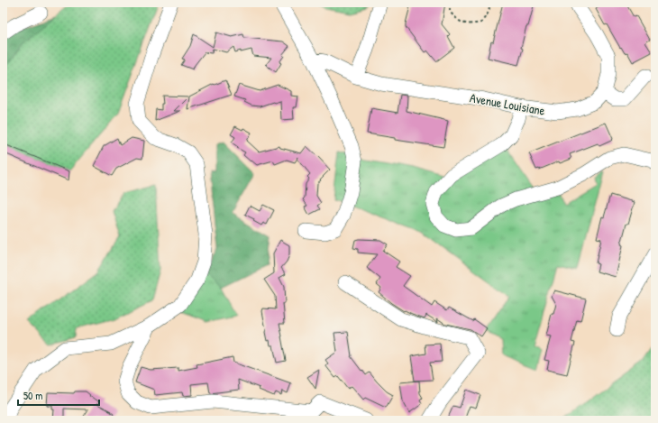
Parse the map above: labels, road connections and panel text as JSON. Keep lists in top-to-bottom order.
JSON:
{
  "streets": {
    "street": ["Avenue Louisiane"]
  },
  "scale_bar": "50 m"
}
